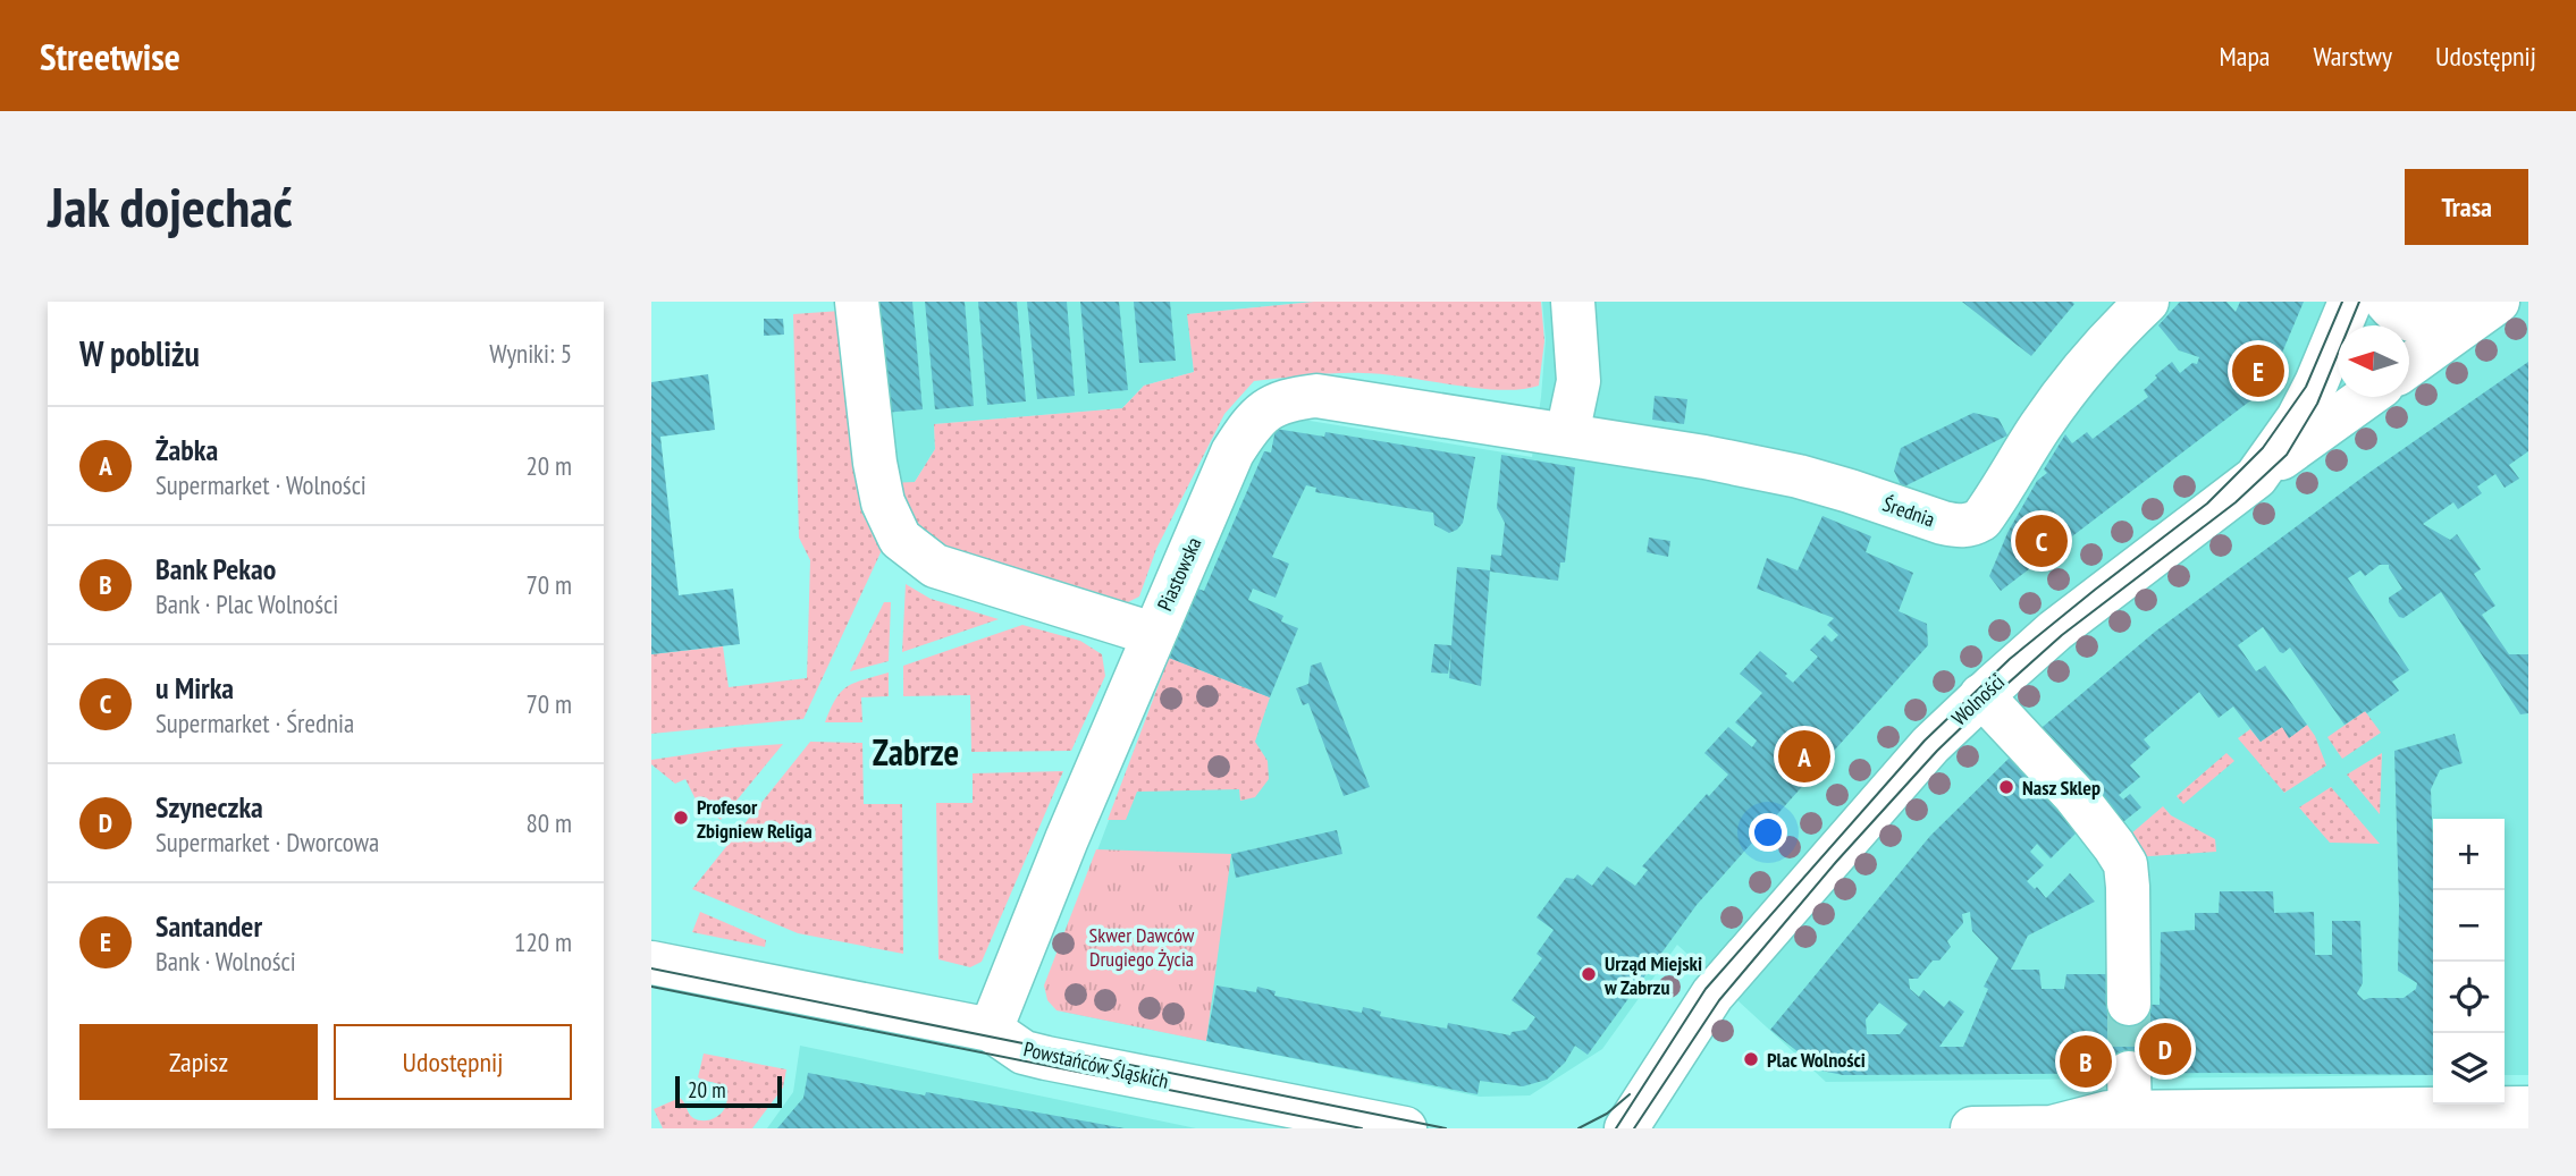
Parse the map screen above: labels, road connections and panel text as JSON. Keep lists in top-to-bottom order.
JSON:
{
  "streets": {
    "street": [
      "Średnia",
      "Piastowska",
      "Wolności",
      "Powstańców Śląskich"
    ]
  },
  "crossings": [
    ["Średnia", "Piastowska"],
    ["Piastowska", "Powstańców Śląskich"]
  ],
  "districts": ["Zabrze"],
  "parks": ["Skwer Dawców Drugiego Życia"],
  "places": [
    "Nasz Sklep",
    "Profesor Zbigniew Religa",
    "Urząd Miejski w Zabrzu",
    "Plac Wolności"
  ],
  "scale_bar": "20 m",
  "north": "left",
  "page": {
    "header": "Streetwise",
    "nav": ["Mapa", "Warstwy", "Udostępnij"],
    "buttons": [
      "Trasa",
      ["Zapisz", "Udostępnij"]
    ],
    "title": "Jak dojechać",
    "heading": ["W pobliżu", "Wyniki: 5"],
    "pins": [
      "E",
      "C",
      "A",
      "D",
      "B"
    ],
    "list": [
      {
        "mark": "A",
        "name": "Żabka",
        "note": "Supermarket · Wolności",
        "value": "20 m"
      },
      {
        "mark": "B",
        "name": "Bank Pekao",
        "note": "Bank · Plac Wolności",
        "value": "70 m"
      },
      {
        "mark": "C",
        "name": "u Mirka",
        "note": "Supermarket · Średnia",
        "value": "70 m"
      },
      {
        "mark": "D",
        "name": "Szyneczka",
        "note": "Supermarket · Dworcowa",
        "value": "80 m"
      },
      {
        "mark": "E",
        "name": "Santander",
        "note": "Bank · Wolności",
        "value": "120 m"
      }
    ],
    "map_buttons": ["+", "−"],
    "scale": "20 m"
  }
}
